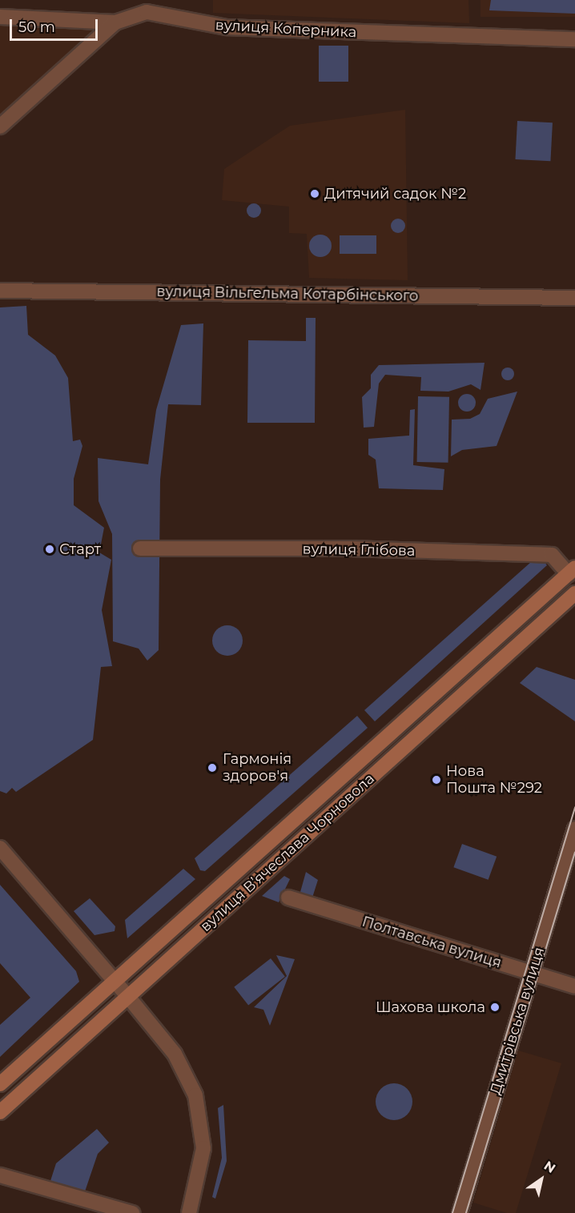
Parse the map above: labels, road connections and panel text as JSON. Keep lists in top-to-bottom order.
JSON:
{
  "streets": {
    "main road": ["вулиця Вʼячеслава Чорновола"],
    "street": [
      "вулиця Коперника",
      "вулиця Вільгельма Котарбінського",
      "вулиця Глібова",
      "Полтавська вулиця",
      "Дмитрівська вулиця"
    ]
  },
  "crossings": [
    ["вулиця Глібова", "вулиця Вʼячеслава Чорновола"],
    ["Полтавська вулиця", "Дмитрівська вулиця"]
  ],
  "places": [
    "Дитячий садок №2",
    "Старт",
    "Гармонія здоров'я",
    "Нова Пошта №292",
    "Шахова школа"
  ],
  "scale_bar": "50 m",
  "north": "top right"
}
